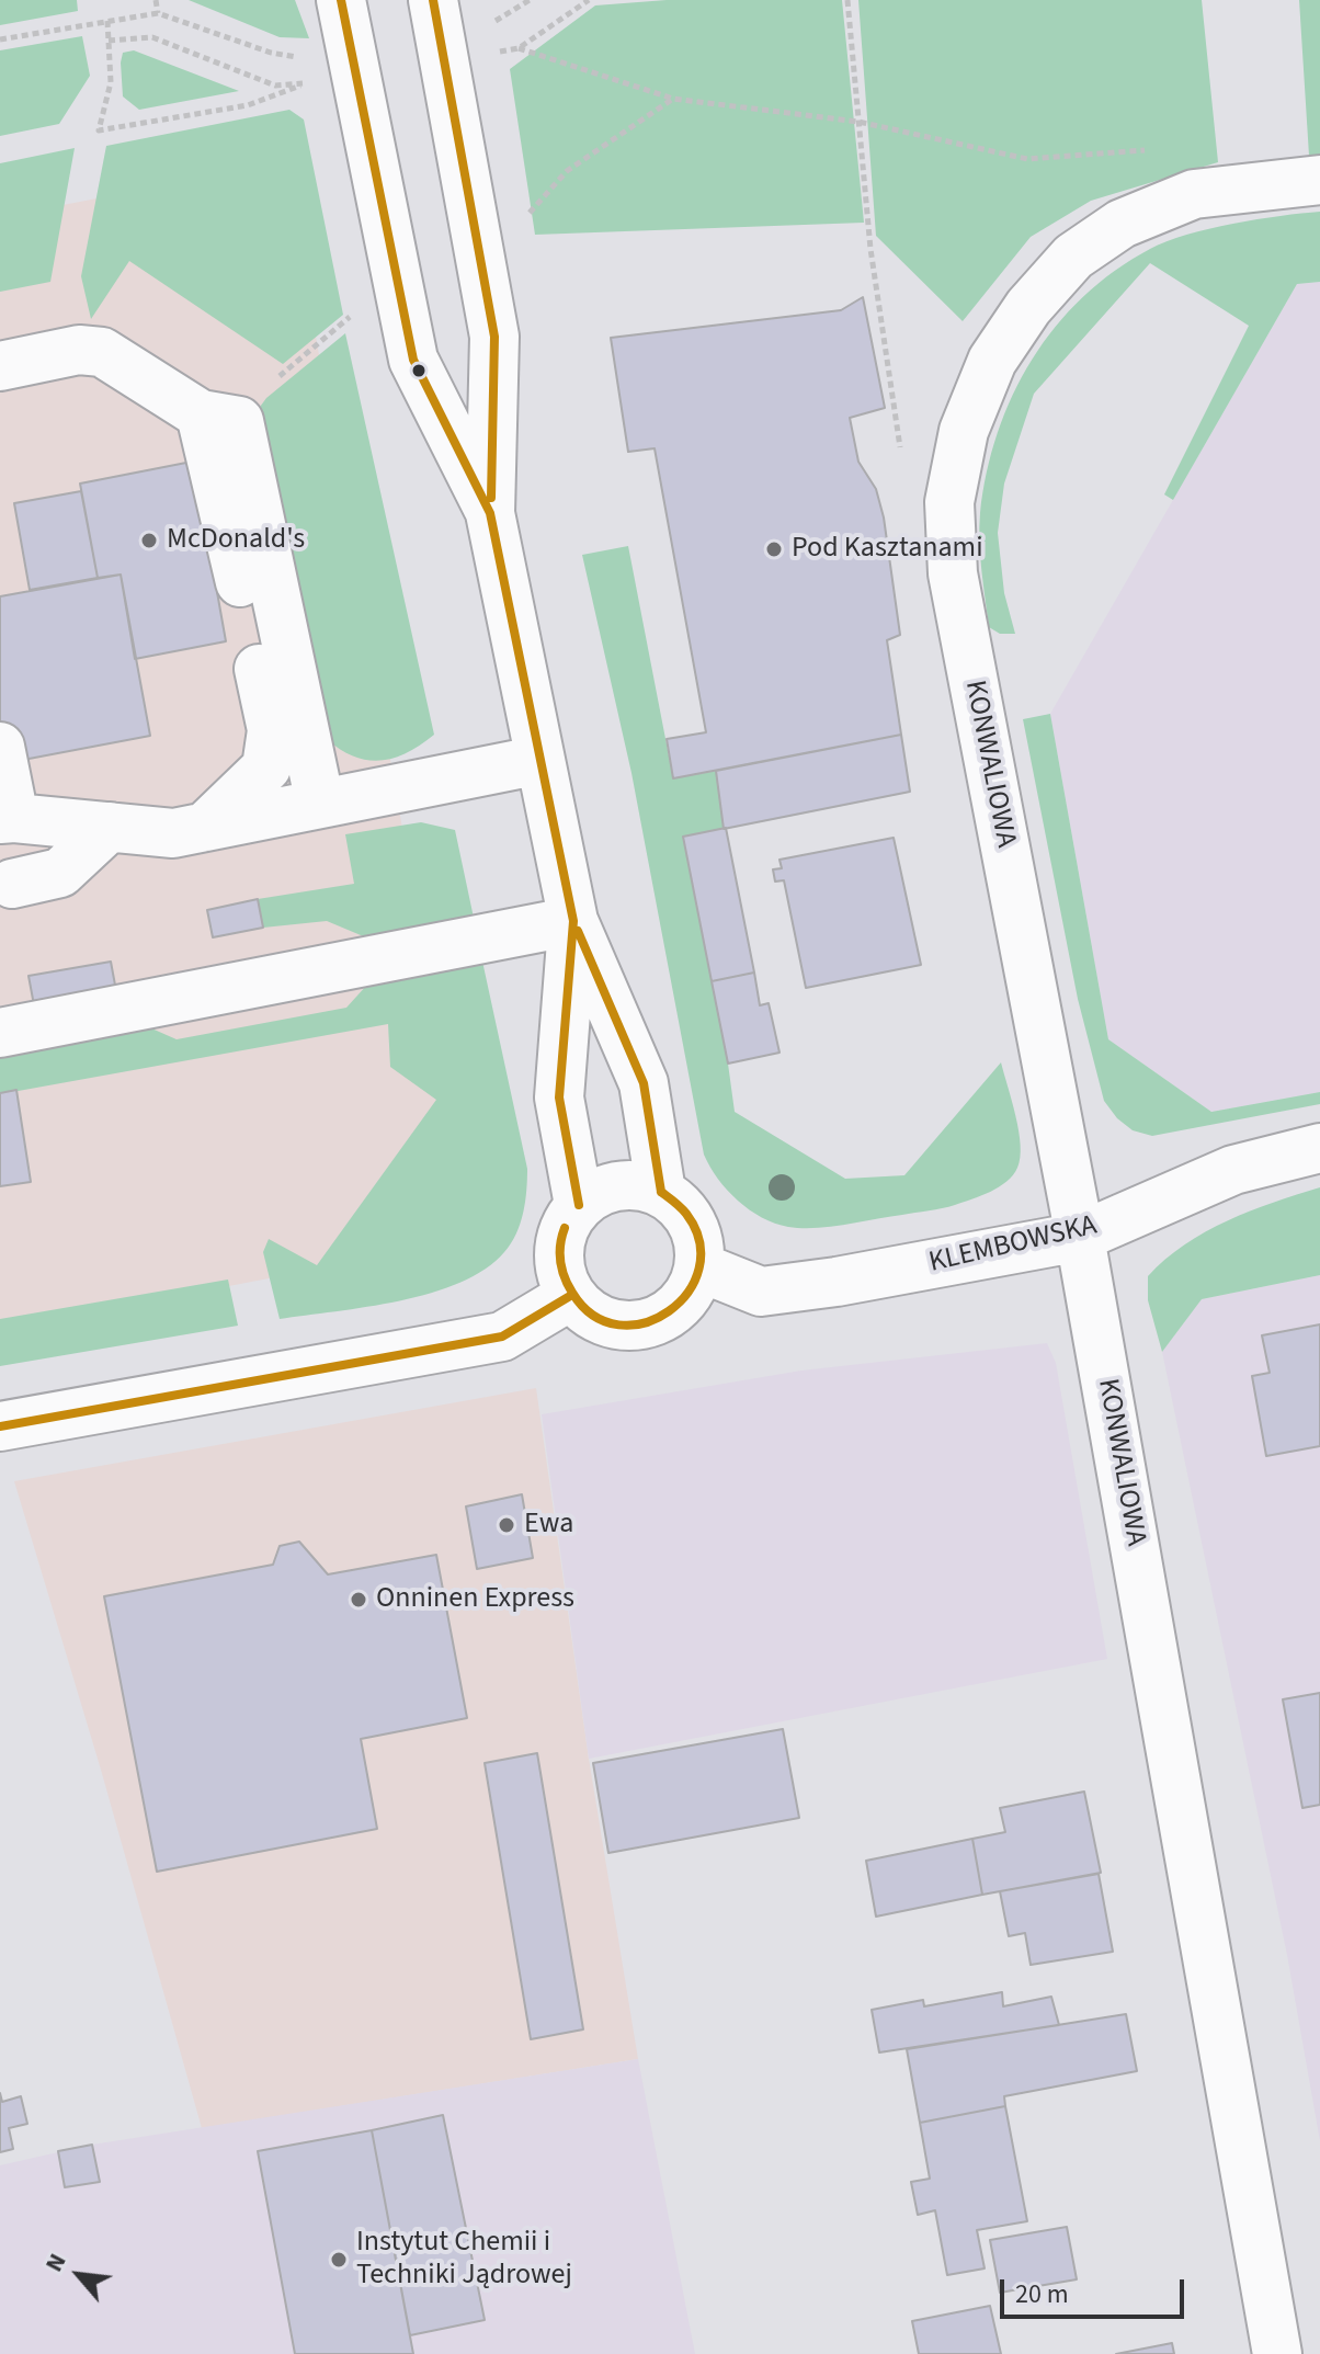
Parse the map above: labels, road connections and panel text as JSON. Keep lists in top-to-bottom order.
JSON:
{
  "streets": {
    "street": ["KONWALIOWA", "KLEMBOWSKA"]
  },
  "crossings": [
    ["KONWALIOWA", "KLEMBOWSKA"]
  ],
  "places": [
    "McDonald's",
    "Pod Kasztanami",
    "Ewa",
    "Onninen Express",
    "Instytut Chemii i Techniki Jądrowej"
  ],
  "scale_bar": "20 m",
  "north": "top left"
}
